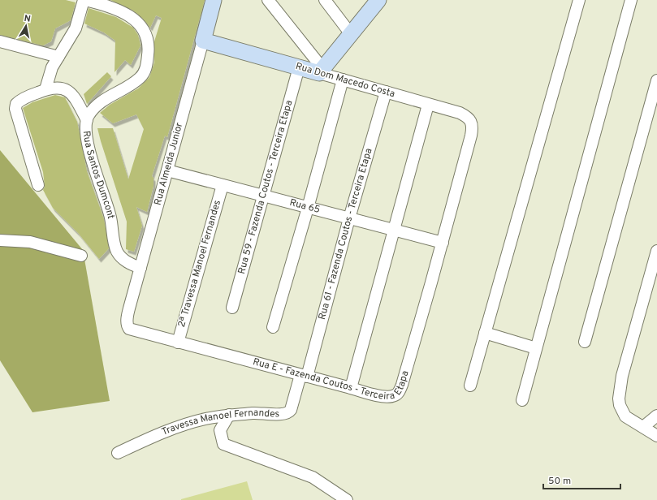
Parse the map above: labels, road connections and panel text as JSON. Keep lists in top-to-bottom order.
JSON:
{
  "streets": {
    "main road": ["Rua Dom Macedo Costa", "Rua Almeida Junior"],
    "street": [
      "Rua Santos Dumcont",
      "Rua 59 - Fazenda Coutos - Terceira Etapa",
      "Rua 65",
      "Rua 61 - Fazenda Coutos - Terceira Etapa",
      "2ª Travessa Manoel Fernandes",
      "Rua E - Fazenda Coutos - Terceira Etapa",
      "Travessa Manoel Fernandes"
    ]
  },
  "crossings": [
    ["Rua Dom Macedo Costa", "Rua Almeida Junior"],
    ["Rua Dom Macedo Costa", "Rua 59 - Fazenda Coutos - Terceira Etapa"],
    ["Rua Dom Macedo Costa", "Rua 61 - Fazenda Coutos - Terceira Etapa"],
    ["Rua Dom Macedo Costa", "Rua E - Fazenda Coutos - Terceira Etapa"],
    ["Rua Almeida Junior", "Rua Santos Dumcont"],
    ["Rua Almeida Junior", "Rua 65"],
    ["Rua Almeida Junior", "Rua E - Fazenda Coutos - Terceira Etapa"],
    ["Rua 59 - Fazenda Coutos - Terceira Etapa", "Rua 65"],
    ["Rua 65", "Rua 61 - Fazenda Coutos - Terceira Etapa"],
    ["Rua 65", "2ª Travessa Manoel Fernandes"],
    ["Rua 65", "Rua E - Fazenda Coutos - Terceira Etapa"],
    ["Rua 61 - Fazenda Coutos - Terceira Etapa", "Rua E - Fazenda Coutos - Terceira Etapa"],
    ["Rua 61 - Fazenda Coutos - Terceira Etapa", "Travessa Manoel Fernandes"],
    ["2ª Travessa Manoel Fernandes", "Rua E - Fazenda Coutos - Terceira Etapa"],
    ["Rua E - Fazenda Coutos - Terceira Etapa", "Travessa Manoel Fernandes"]
  ],
  "scale_bar": "50 m",
  "north": "top"
}
